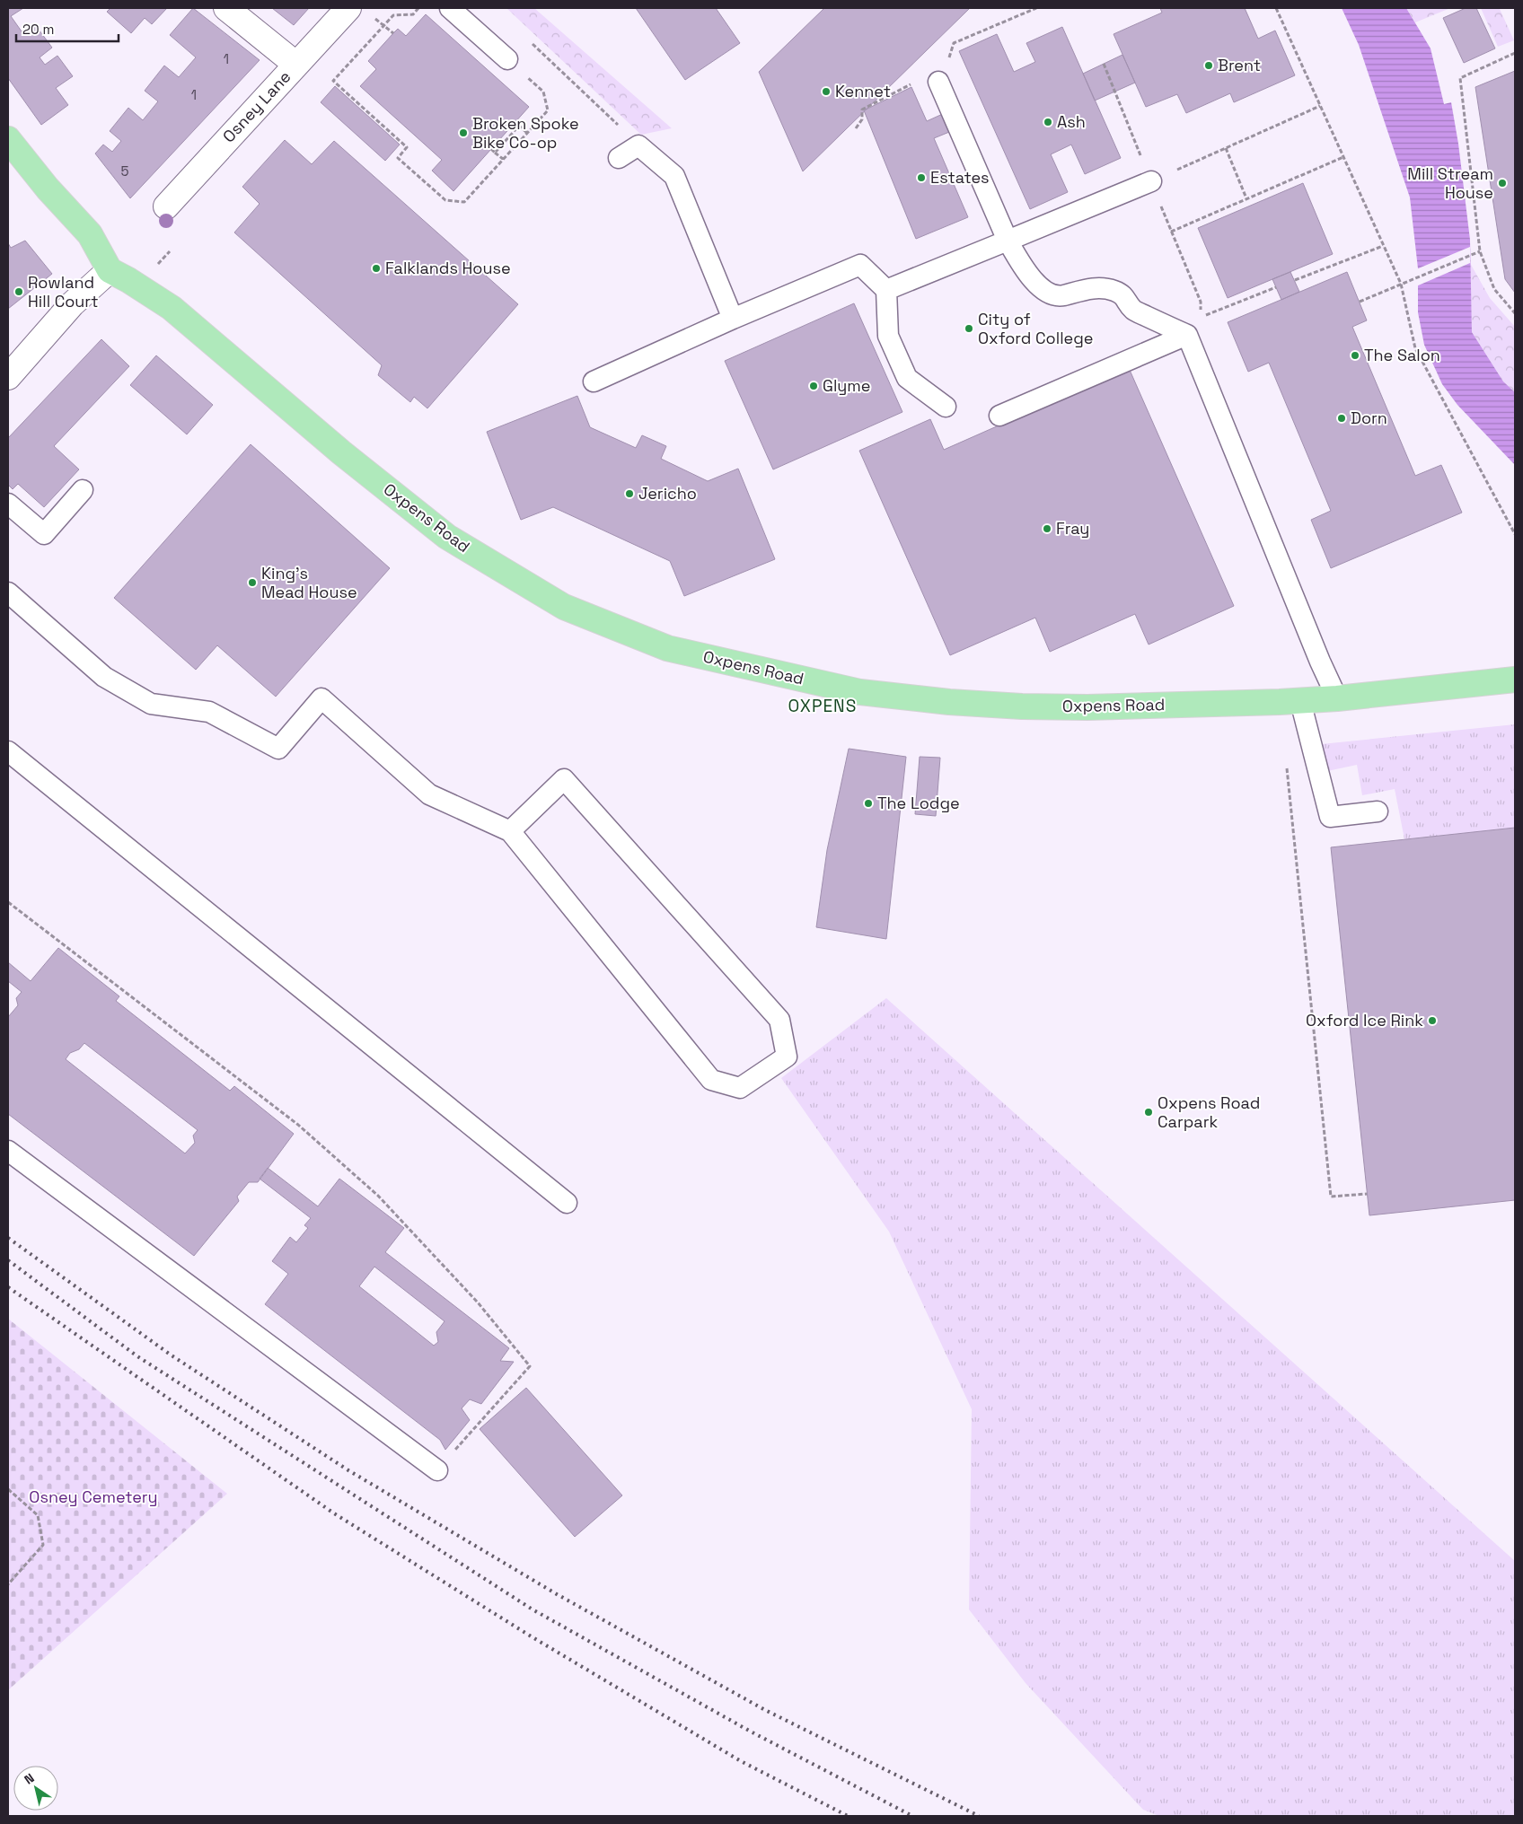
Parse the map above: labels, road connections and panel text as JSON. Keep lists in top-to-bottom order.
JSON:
{
  "streets": {
    "main road": ["Oxpens Road"],
    "street": ["Osney Lane"]
  },
  "districts": ["OXPENS"],
  "parks": ["Osney Cemetery"],
  "places": [
    "Brent",
    "Kennet",
    "Ash",
    "Broken Spoke Bike Co-op",
    "Estates",
    "Mill Stream House",
    "Falklands House",
    "Rowland Hill Court",
    "City of Oxford College",
    "The Salon",
    "Glyme",
    "Dorn",
    "Jericho",
    "Fray",
    "King's Mead House",
    "The Lodge",
    "Oxford Ice Rink",
    "Oxpens Road Carpark"
  ],
  "house_numbers": ["1", "1", "5"],
  "scale_bar": "20 m",
  "north": "top left"
}
